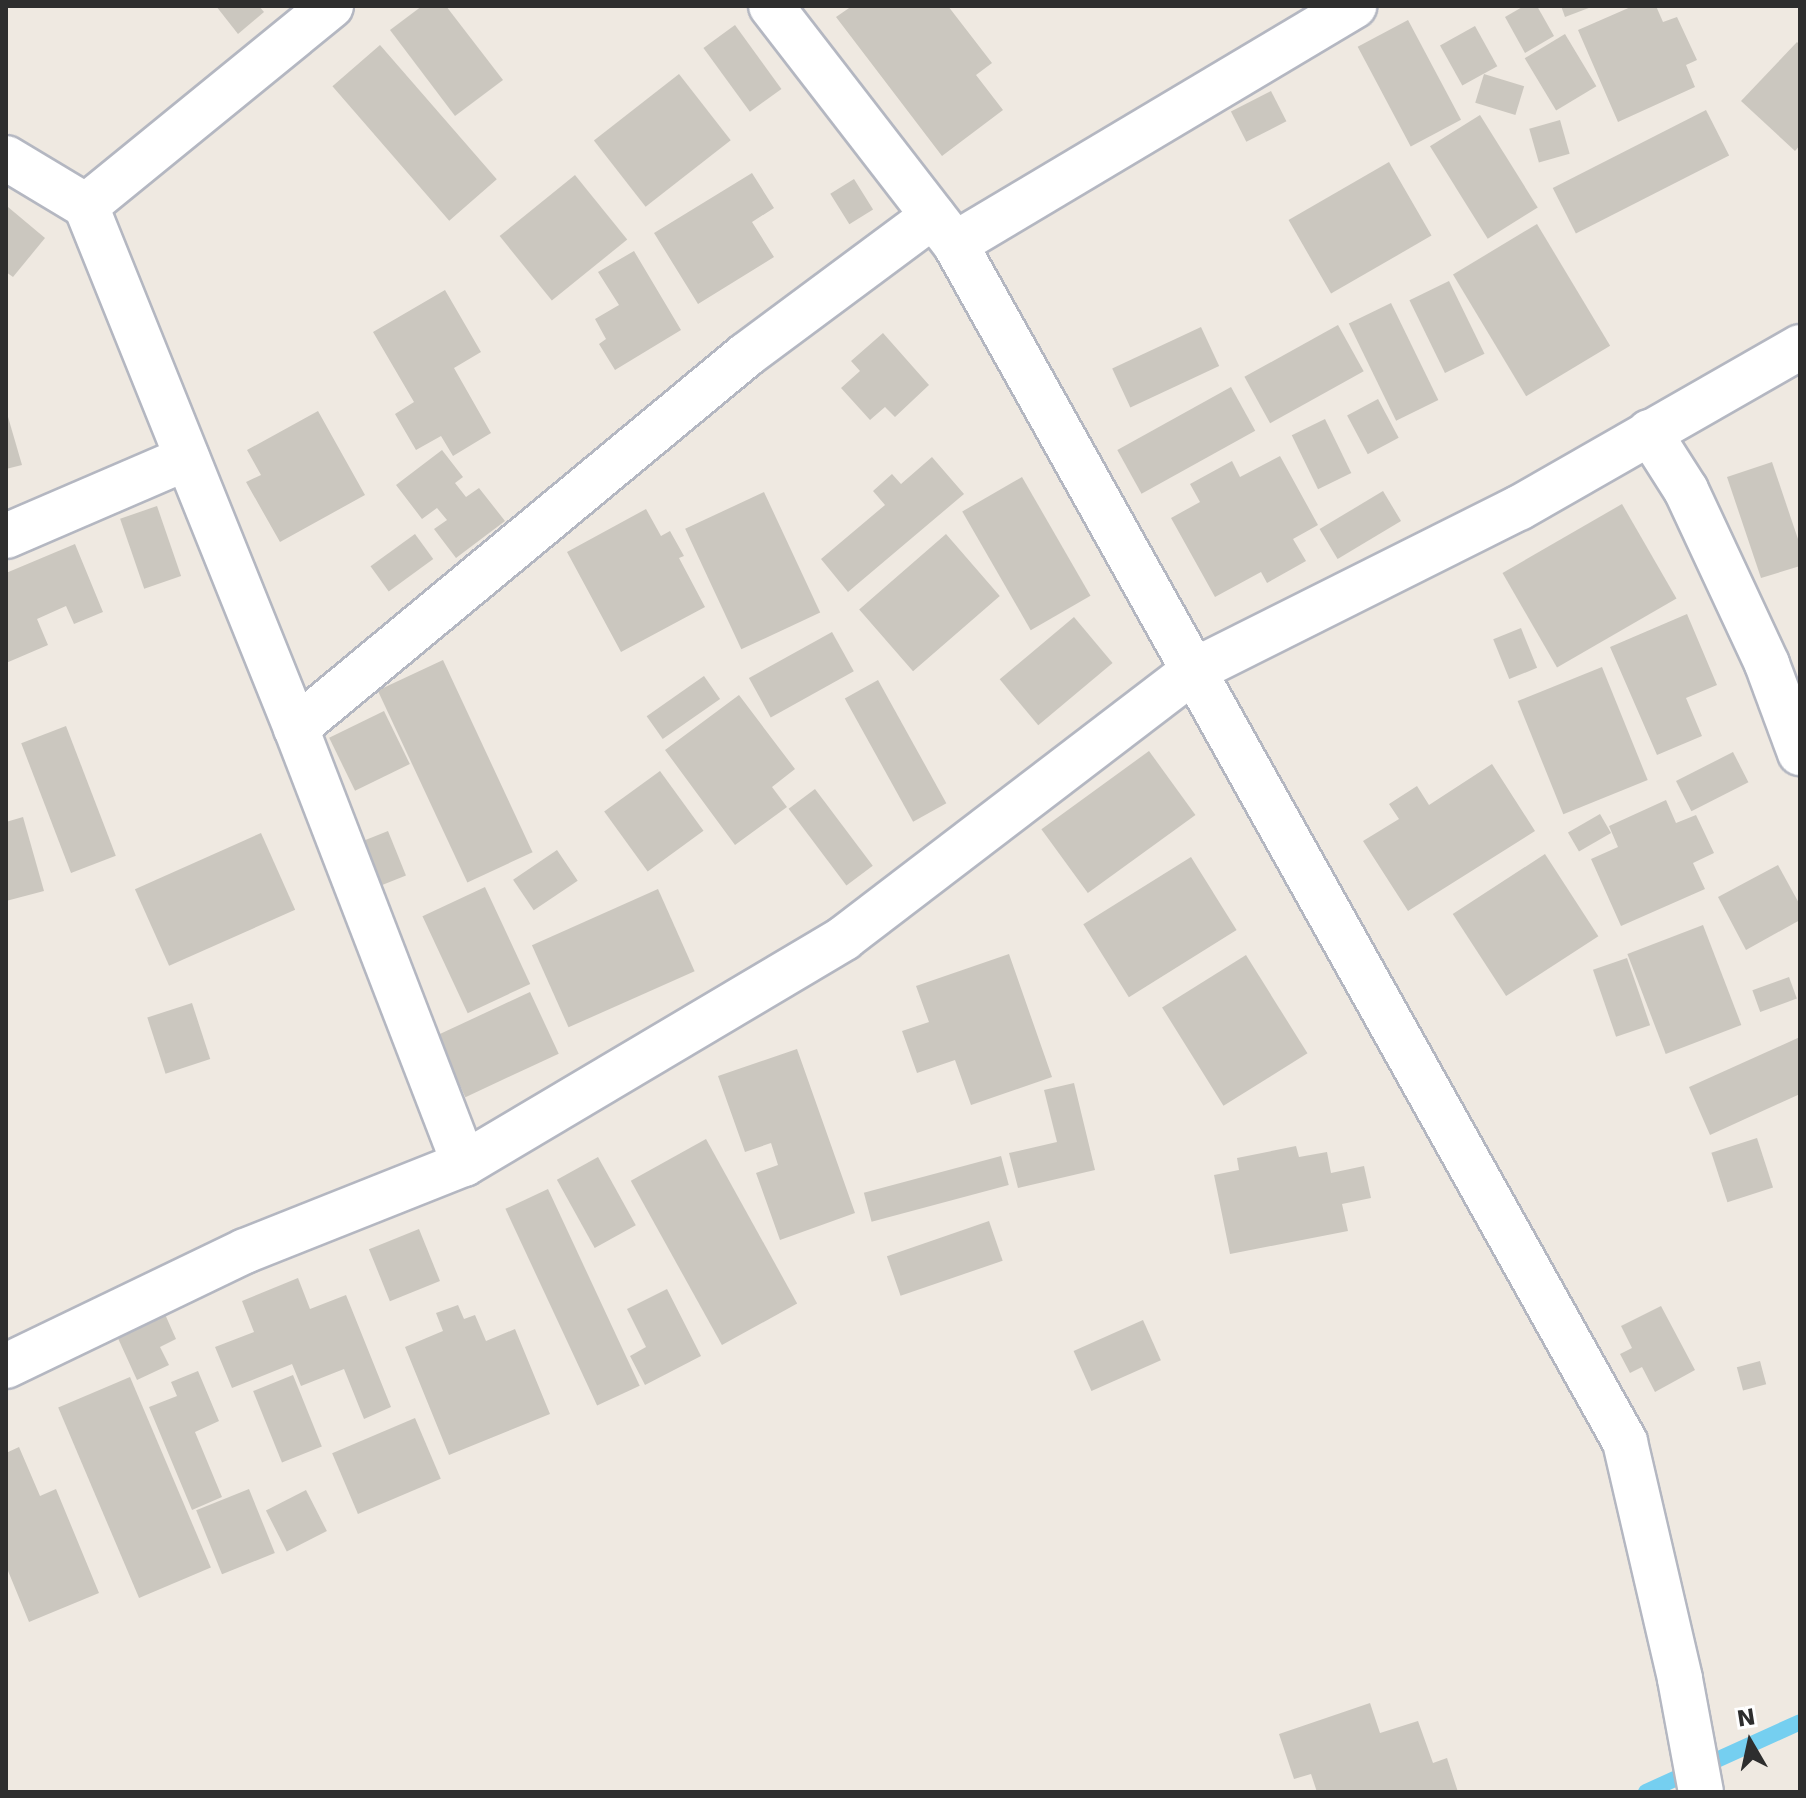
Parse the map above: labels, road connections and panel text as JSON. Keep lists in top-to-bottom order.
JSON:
{
  "north": "top"
}
